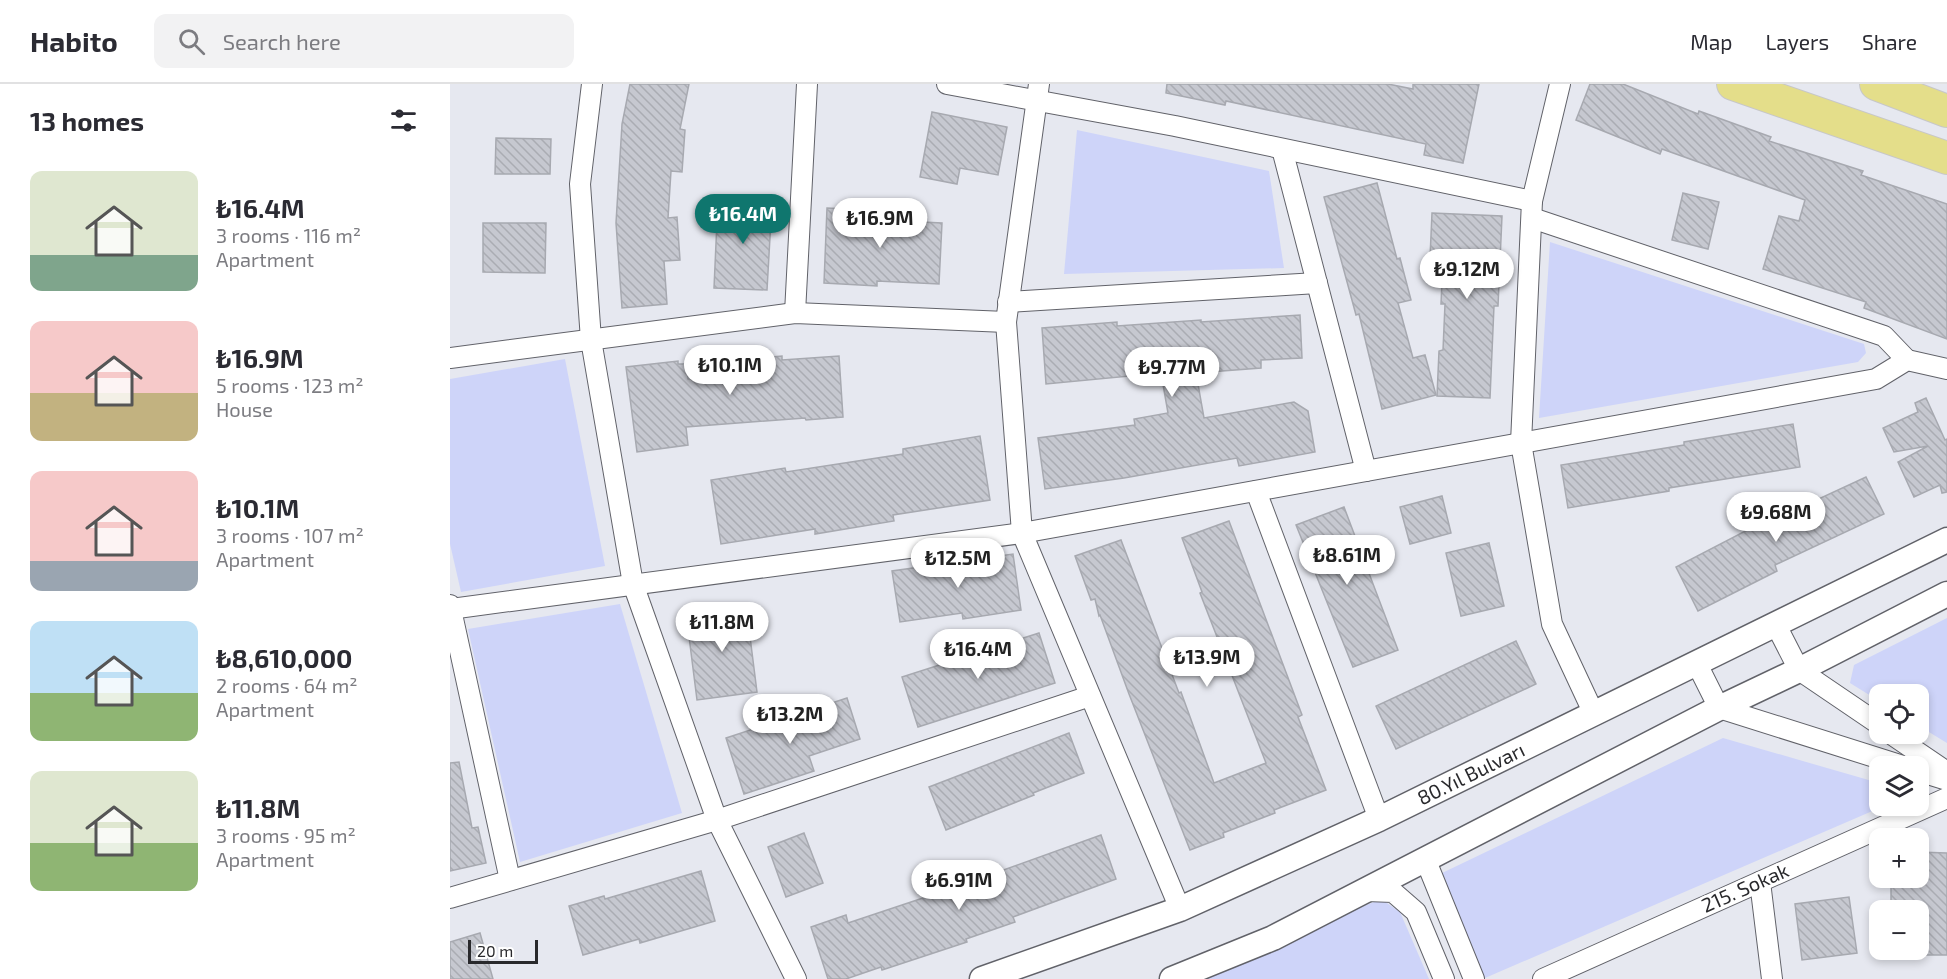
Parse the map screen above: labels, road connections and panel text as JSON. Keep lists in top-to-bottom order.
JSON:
{
  "streets": {
    "street": ["80.Yıl Bulvarı", "215. Sokak"]
  },
  "scale_bar": "20 m",
  "page": {
    "header": "Habito",
    "search": "Search here",
    "nav": ["Map", "Layers", "Share"],
    "heading": "13 homes",
    "list": [
      {
        "name": "₺16.4M",
        "note": "3 rooms · 116 m² · Apartment"
      },
      {
        "name": "₺16.9M",
        "note": "5 rooms · 123 m² · House"
      },
      {
        "name": "₺10.1M",
        "note": "3 rooms · 107 m² · Apartment"
      },
      {
        "name": "₺8,610,000",
        "note": "2 rooms · 64 m² · Apartment"
      },
      {
        "name": "₺11.8M",
        "note": "3 rooms · 95 m² · Apartment"
      }
    ],
    "price": [
      "₺16.4M",
      "₺16.9M",
      "₺9.12M",
      "₺10.1M",
      "₺9.77M",
      "₺9.68M",
      "₺8.61M",
      "₺12.5M",
      "₺11.8M",
      "₺16.4M",
      "₺13.9M",
      "₺13.2M",
      "₺6.91M"
    ],
    "map_buttons": ["+", "−"],
    "scale": "20 m"
  }
}
